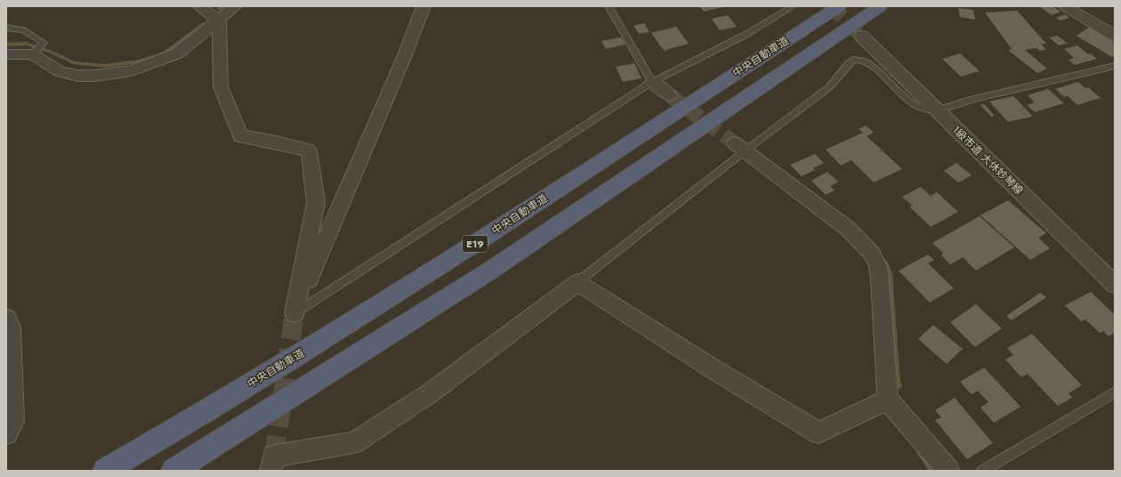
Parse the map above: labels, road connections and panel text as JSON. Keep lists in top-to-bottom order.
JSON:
{
  "streets": {
    "highway": ["中央自動車道", "E19"],
    "street": ["1級市道 大休妙琴線"]
  }
}
